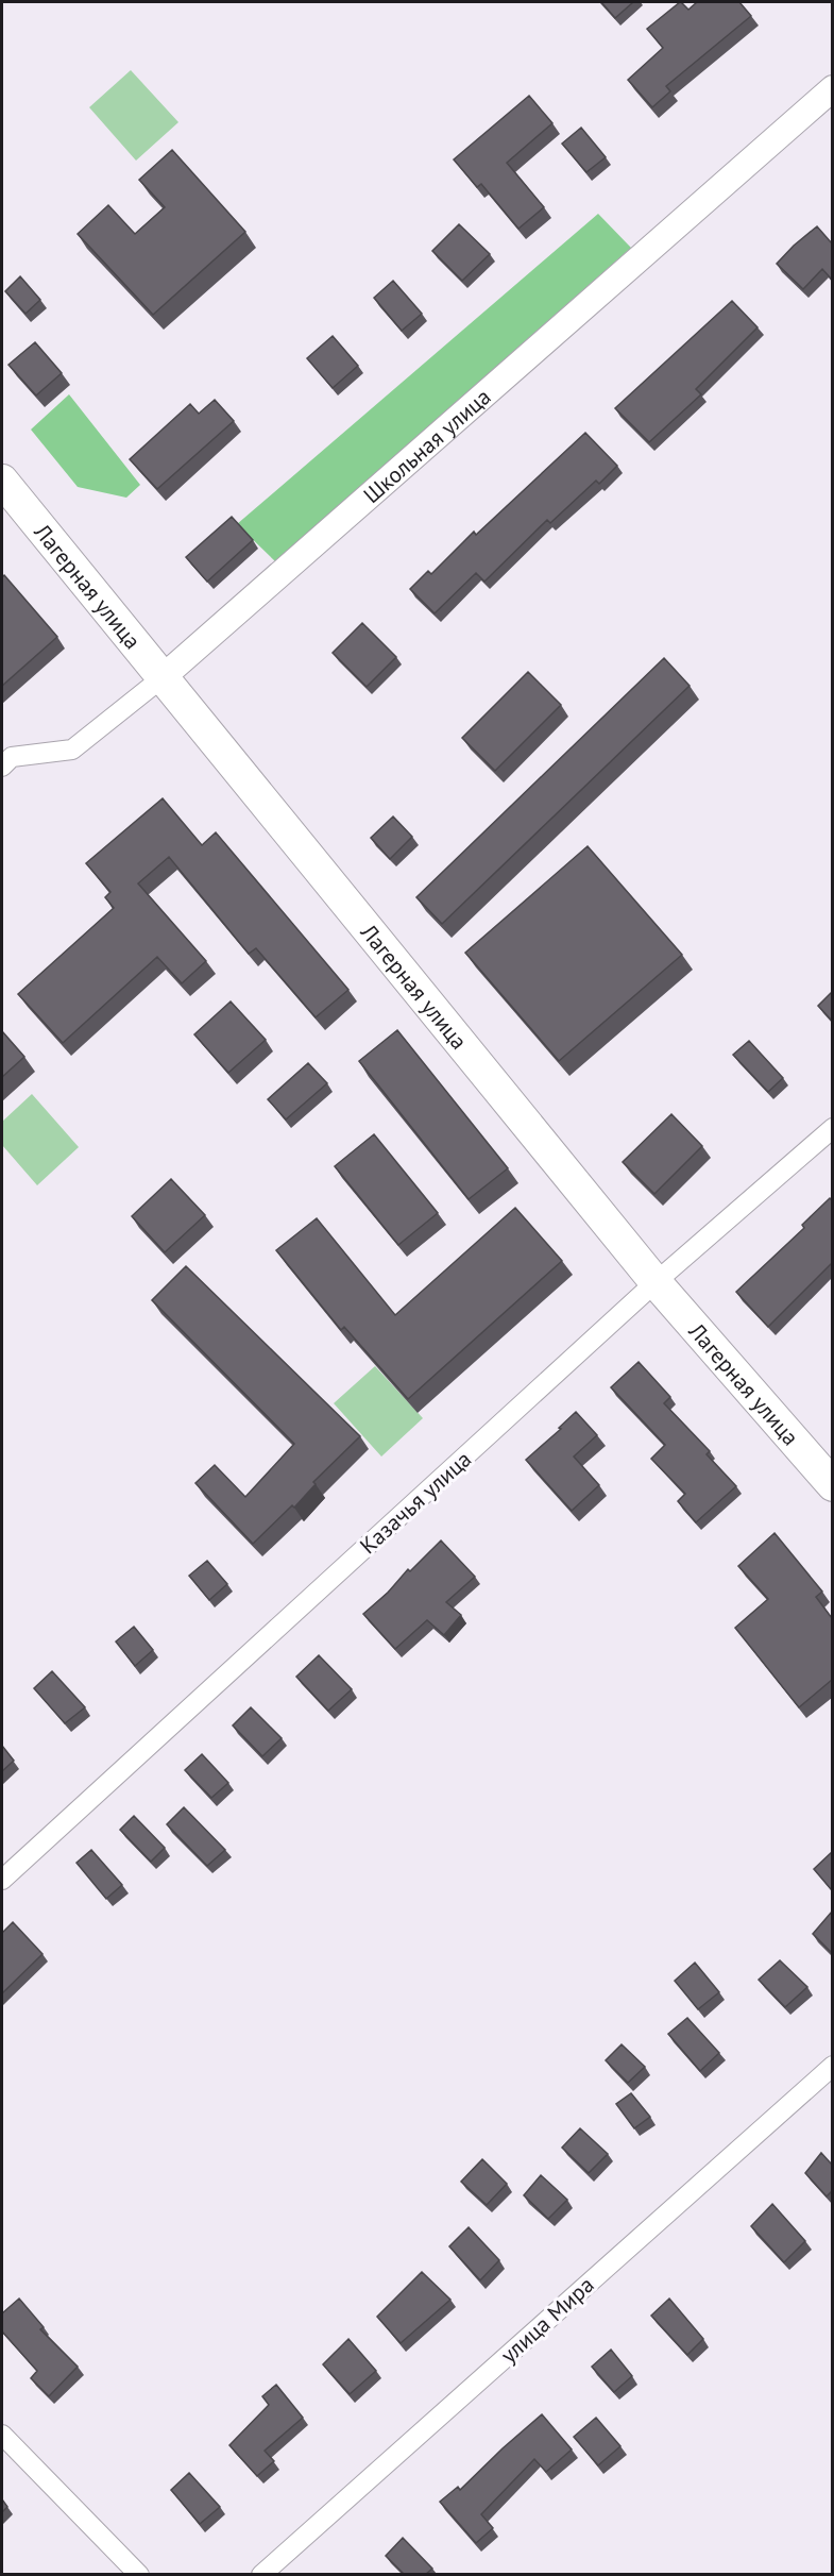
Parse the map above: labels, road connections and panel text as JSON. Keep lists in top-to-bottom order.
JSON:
{
  "streets": {
    "main road": ["Лагерная улица"],
    "street": ["Школьная улица", "Казачья улица", "улица Мира"]
  },
  "crossings": [
    ["Школьная улица", "Лагерная улица"],
    ["Лагерная улица", "Казачья улица"]
  ]
}
